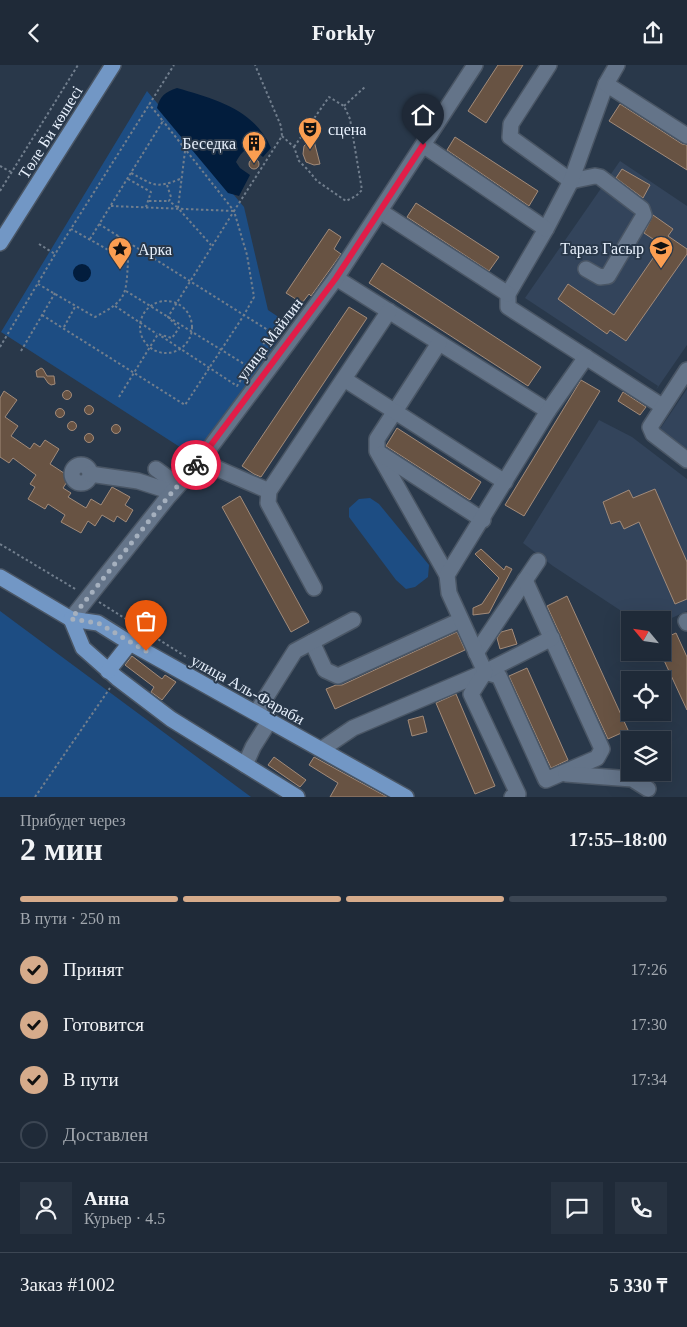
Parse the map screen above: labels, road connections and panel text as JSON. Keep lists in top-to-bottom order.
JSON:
{
  "streets": {
    "main road": ["Төле Би көшесі", "улица Аль-Фараби"],
    "street": ["улица Майлин"]
  },
  "crossings": [
    ["улица Майлин", "улица Аль-Фараби"]
  ],
  "places": {
    "theatre": ["сцена"],
    "building": ["Беседка"],
    "school or university": ["Тараз Гасыр"],
    "place": ["Арка"]
  },
  "north": "top left",
  "page": {
    "header": "Forkly",
    "heading": ["2 мин", "Прибудет через", "17:55–18:00"],
    "panel": [
      "Анна",
      "Курьер · 4.5",
      "Заказ #1002",
      "5 330 ₸"
    ],
    "bar": "В пути · 250 m",
    "list": [
      ["Принят", "17:26"],
      ["Готовится", "17:30"],
      ["В пути", "17:34"],
      "Доставлен"
    ]
  }
}
